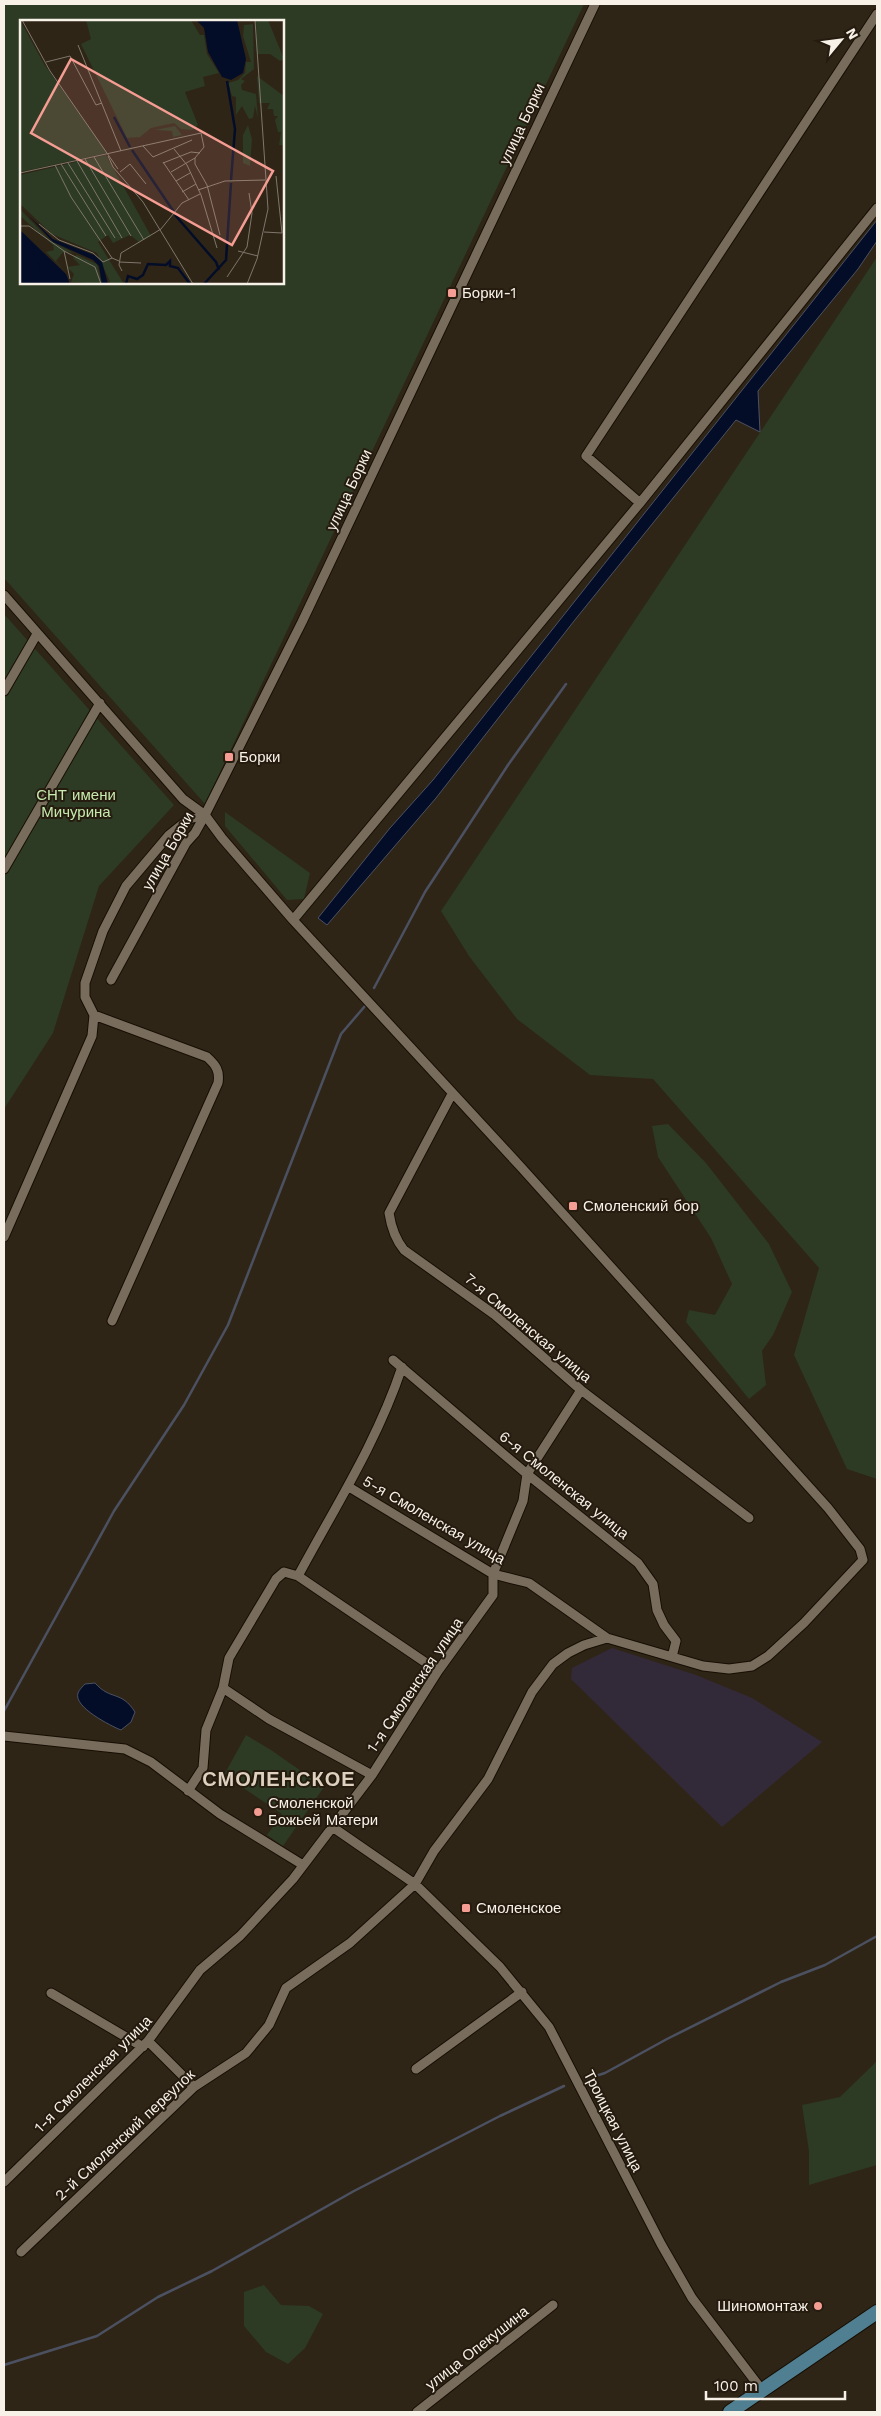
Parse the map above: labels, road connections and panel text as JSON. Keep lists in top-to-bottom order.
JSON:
{
  "streets": {
    "street": [
      "улица Борки",
      "7-я Смоленская улица",
      "6-я Смоленская улица",
      "5-я Смоленская улица",
      "1-я Смоленская улица",
      "Троицкая улица",
      "2-й Смоленский переулок",
      "улица Опекушина"
    ]
  },
  "crossings": [
    ["6-я Смоленская улица", "1-я Смоленская улица"],
    ["5-я Смоленская улица", "1-я Смоленская улица"],
    ["5-я Смоленская улица", "2-й Смоленский переулок"],
    ["1-я Смоленская улица", "Троицкая улица"],
    ["Троицкая улица", "2-й Смоленский переулок"]
  ],
  "districts": ["СМОЛЕНСКОЕ"],
  "parks": ["СНТ имени Мичурина"],
  "places": {
    "transit": [
      "Борки-1",
      "Борки",
      "Смоленский бор",
      "Смоленское"
    ],
    "other": ["Смоленской Божьей Матери", "Шиномонтаж"]
  },
  "scale_bar": "100 m",
  "north": "top right"
}
